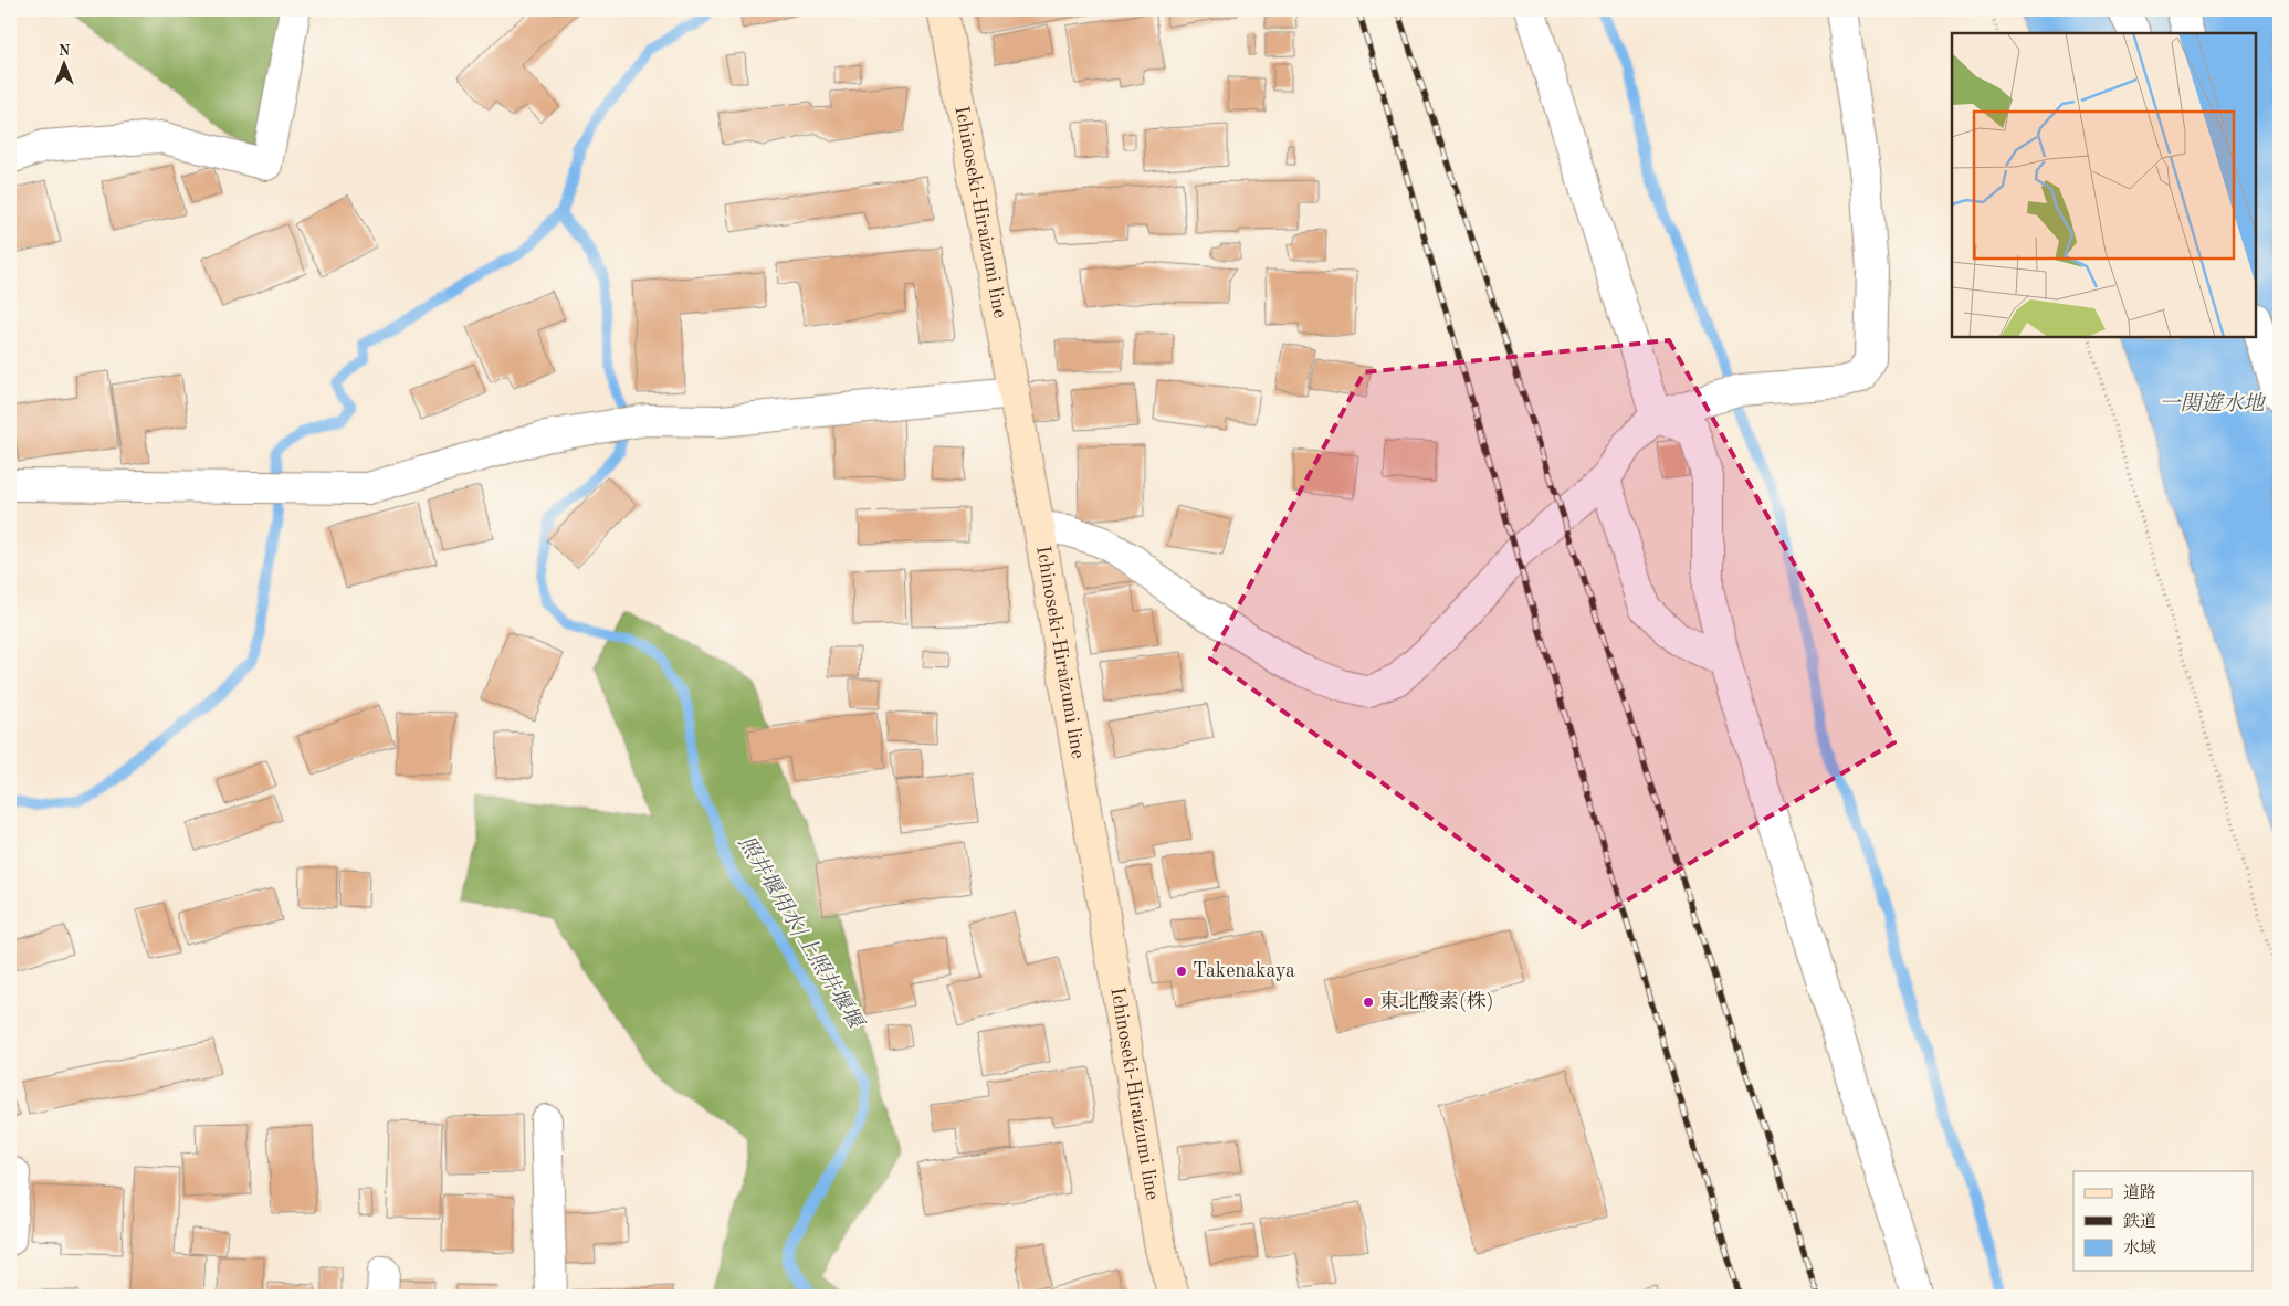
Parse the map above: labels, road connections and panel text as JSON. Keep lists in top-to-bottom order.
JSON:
{
  "streets": {
    "main road": ["Ichinoseki-Hiraizumi line"]
  },
  "water": ["一関遊水地", "照井堰用水/上照井堰堰"],
  "places": ["Takenakaya", "東北酸素(株)"],
  "legend": ["道路", "鉄道", "水域"],
  "north": "top"
}
